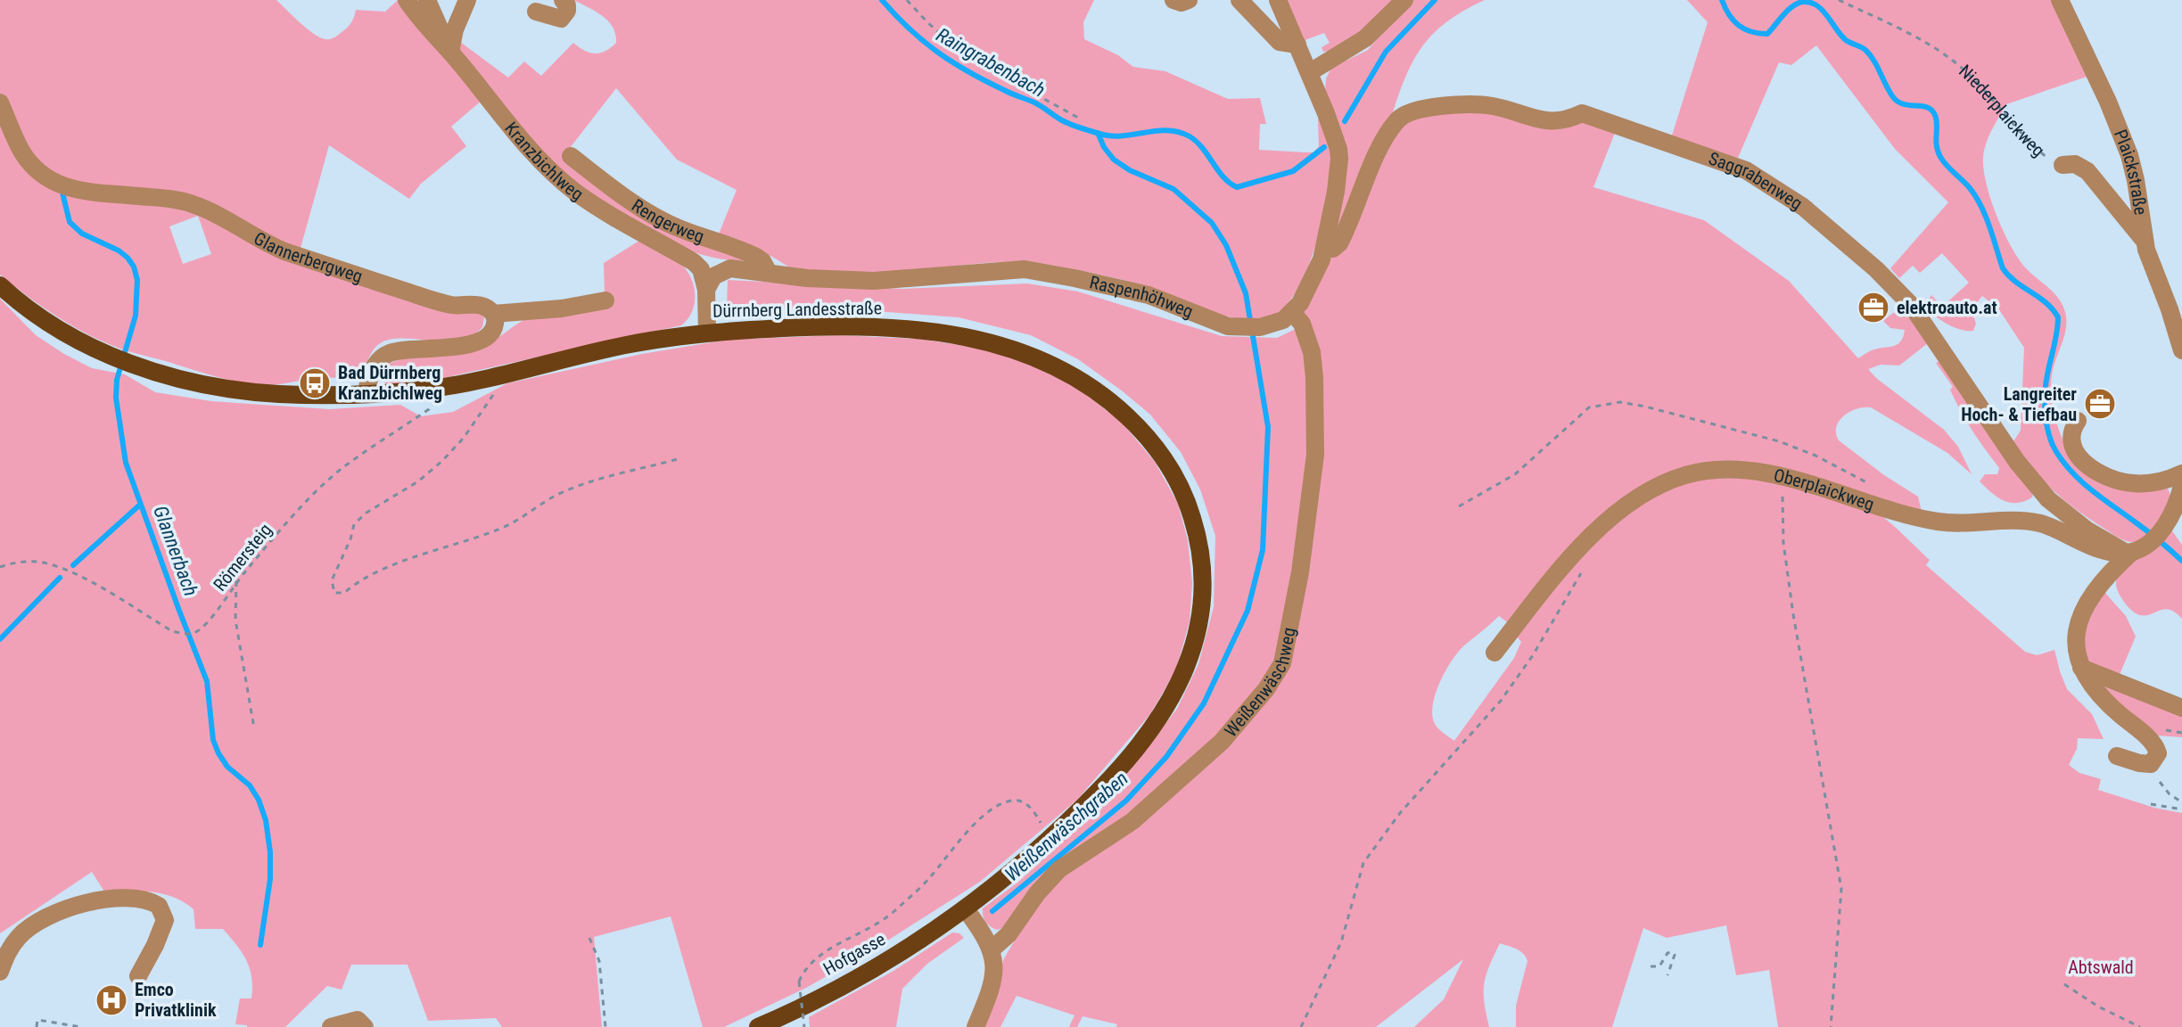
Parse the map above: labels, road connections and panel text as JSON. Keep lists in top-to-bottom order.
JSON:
{
  "streets": {
    "main road": ["Dürrnberg Landesstraße", "Hofgasse"],
    "street": [
      "Niederplaickweg",
      "Kranzbichlweg",
      "Plaickstraße",
      "Saggrabenweg",
      "Rengerweg",
      "Glannerbergweg",
      "Raspenhöhweg",
      "Oberplaickweg",
      "Weißenwäschweg"
    ],
    "path": ["Römersteig"]
  },
  "crossings": [
    ["Niederplaickweg", "Plaickstraße"],
    ["Kranzbichlweg", "Raspenhöhweg"],
    ["Saggrabenweg", "Oberplaickweg"],
    ["Rengerweg", "Raspenhöhweg"],
    ["Raspenhöhweg", "Weißenwäschweg"],
    ["Dürrnberg Landesstraße", "Römersteig"],
    ["Dürrnberg Landesstraße", "Hofgasse"]
  ],
  "water": ["Raingrabenbach", "Glannerbach", "Weißenwäschgraben"],
  "parks": ["Abtswald"],
  "places": {
    "office": ["elektroauto.at", "Langreiter Hoch- & Tiefbau"],
    "bus stop": ["Bad Dürrnberg Kranzbichlweg"],
    "hospital": ["Emco Privatklinik"]
  }
}
